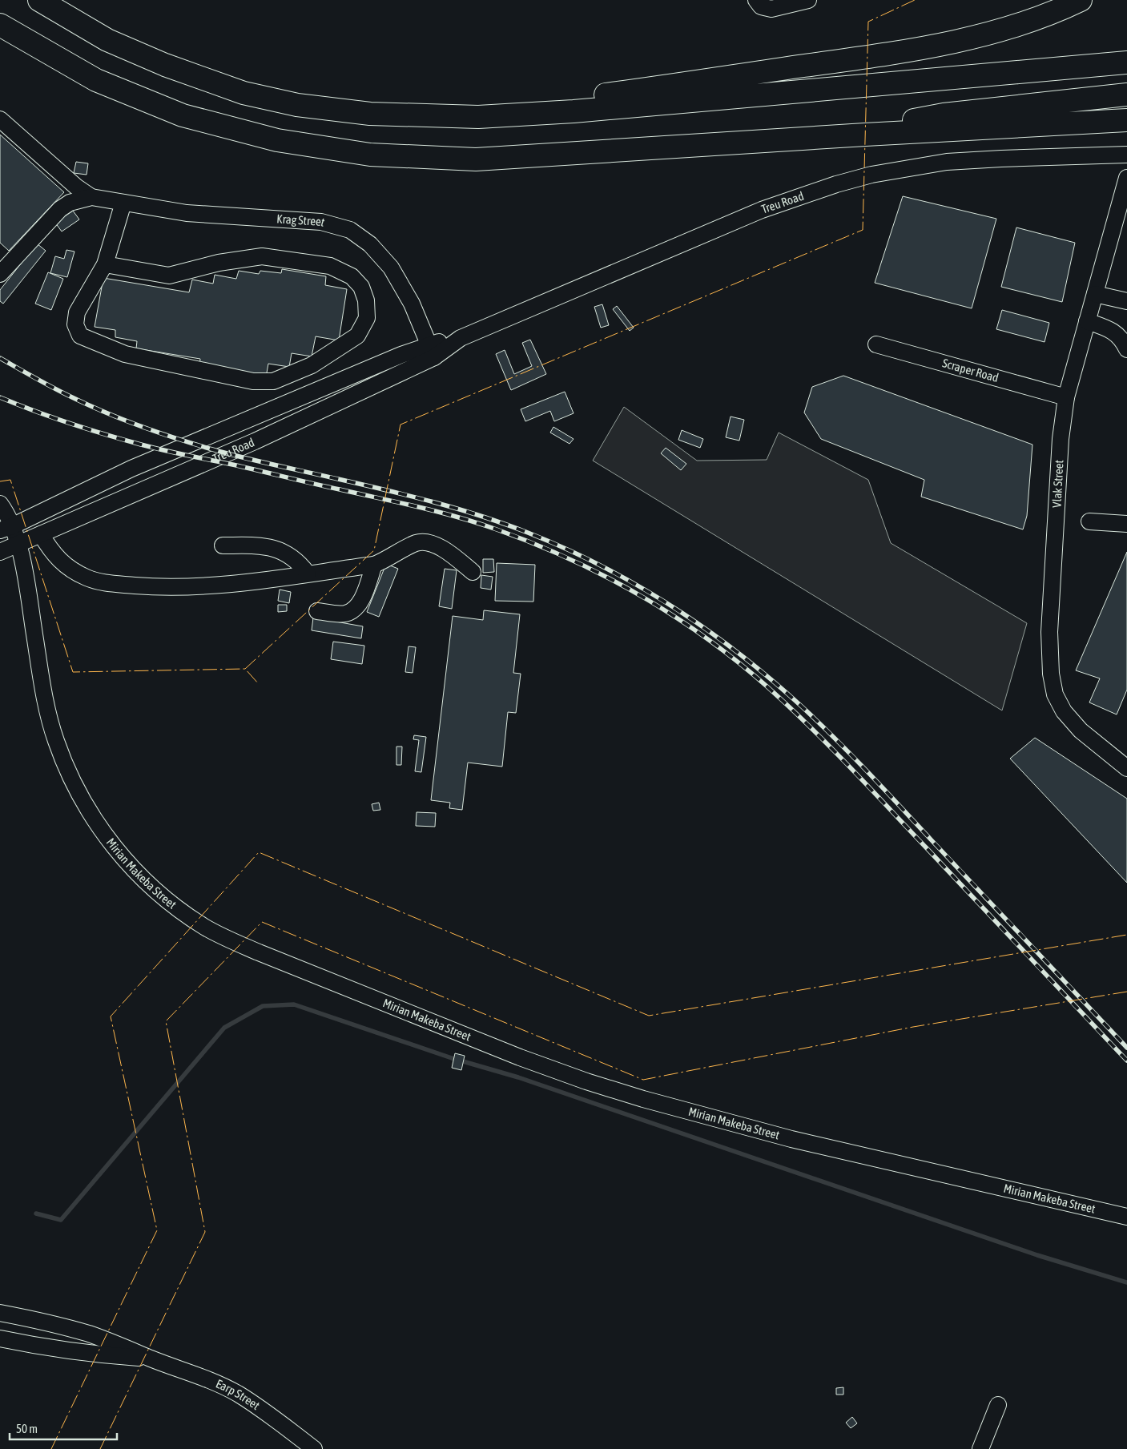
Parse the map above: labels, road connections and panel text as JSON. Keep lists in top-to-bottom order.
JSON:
{
  "streets": {
    "street": [
      "Treu Road",
      "Krag Street",
      "Scraper Road",
      "Vlak Street",
      "Mirian Makeba Street",
      "Earp Street"
    ]
  },
  "crossings": [
    ["Treu Road", "Krag Street"],
    ["Treu Road", "Mirian Makeba Street"],
    ["Scraper Road", "Vlak Street"]
  ],
  "scale_bar": "50 m"
}
